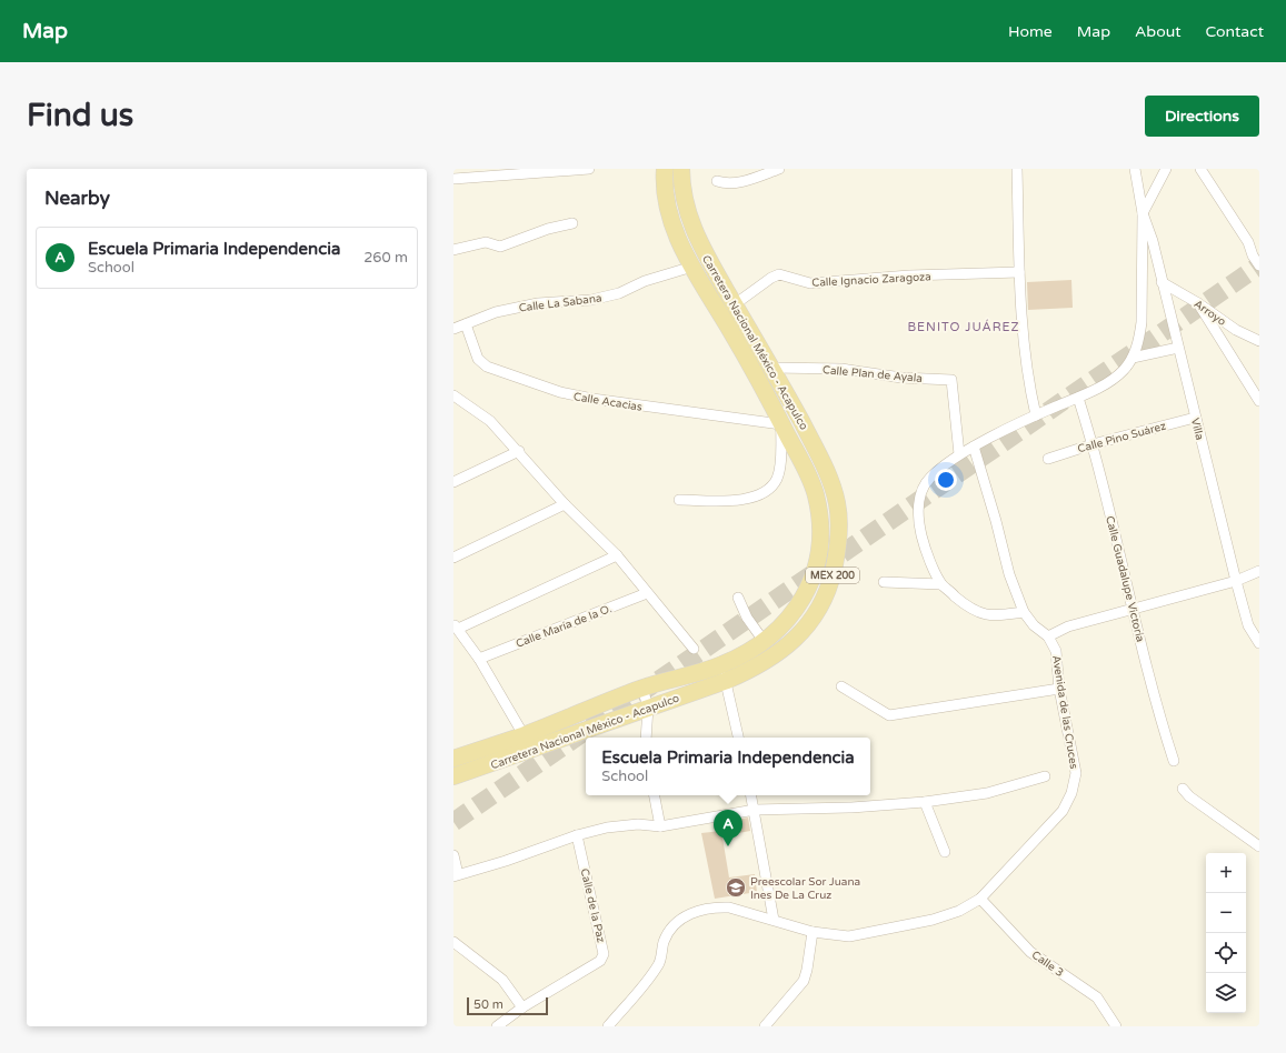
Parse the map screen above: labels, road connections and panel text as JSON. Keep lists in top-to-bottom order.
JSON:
{
  "streets": {
    "main road": ["Carretera Nacional México - Acapulco", "MEX 200"],
    "street": [
      "Calle Ignacio Zaragoza",
      "Calle La Sabana",
      "Arroyo",
      "Calle Plan de Ayala",
      "Calle Acacias",
      "Villa",
      "Calle Pino Suárez",
      "Calle Guadalupe Victoria",
      "Calle María de la O.",
      "Avenida de las Cruces",
      "Calle de la Paz",
      "Calle 3"
    ]
  },
  "crossings": [
    ["Calle Ignacio Zaragoza", "Carretera Nacional México - Acapulco"],
    ["Calle La Sabana", "Carretera Nacional México - Acapulco"],
    ["Calle La Sabana", "Calle Acacias"],
    ["Arroyo", "Villa"],
    ["Carretera Nacional México - Acapulco", "Calle Plan de Ayala"],
    ["Carretera Nacional México - Acapulco", "Calle Acacias"],
    ["Villa", "Calle Pino Suárez"],
    ["Calle Pino Suárez", "Calle Guadalupe Victoria"],
    ["Avenida de las Cruces", "Calle 3"]
  ],
  "districts": ["BENITO JUÁREZ"],
  "places": {
    "school or university": ["Preescolar Sor Juana Ines De La Cruz"]
  },
  "scale_bar": "50 m",
  "page": {
    "header": "Map",
    "nav": [
      "Home",
      "Map",
      "About",
      "Contact"
    ],
    "buttons": "Directions",
    "title": "Find us",
    "heading": "Nearby",
    "list": [
      {
        "mark": "A",
        "name": "Escuela Primaria Independencia",
        "note": "School",
        "value": "260 m"
      }
    ],
    "popup": ["Escuela Primaria Independencia", "School"],
    "pins": "A",
    "map_buttons": ["+", "−"],
    "scale": "50 m"
  }
}
